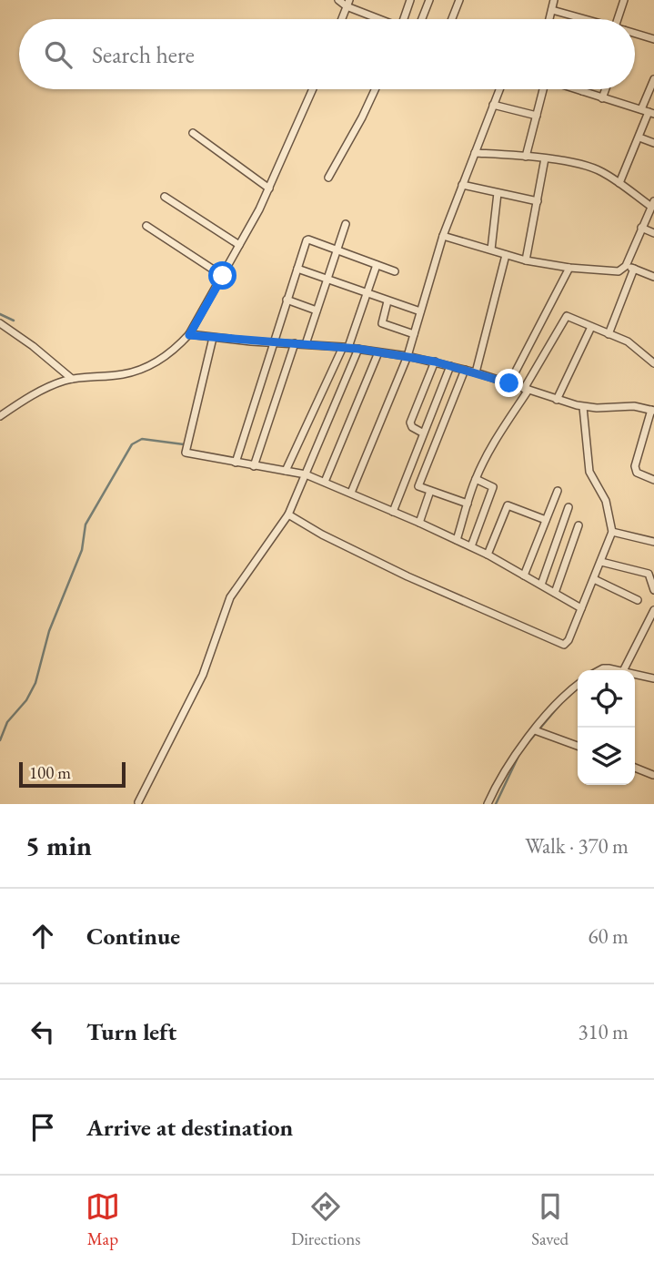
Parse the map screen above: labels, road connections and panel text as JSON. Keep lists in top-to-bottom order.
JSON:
{
  "scale_bar": "100 m",
  "page": {
    "search": "Search here",
    "scale": "100 m",
    "heading": ["5 min", "Walk · 370 m"],
    "list": [
      ["Continue", "60 m"],
      ["Turn left", "310 m"],
      "Arrive at destination"
    ],
    "nav": ["Map", "Directions", "Saved"]
  }
}
